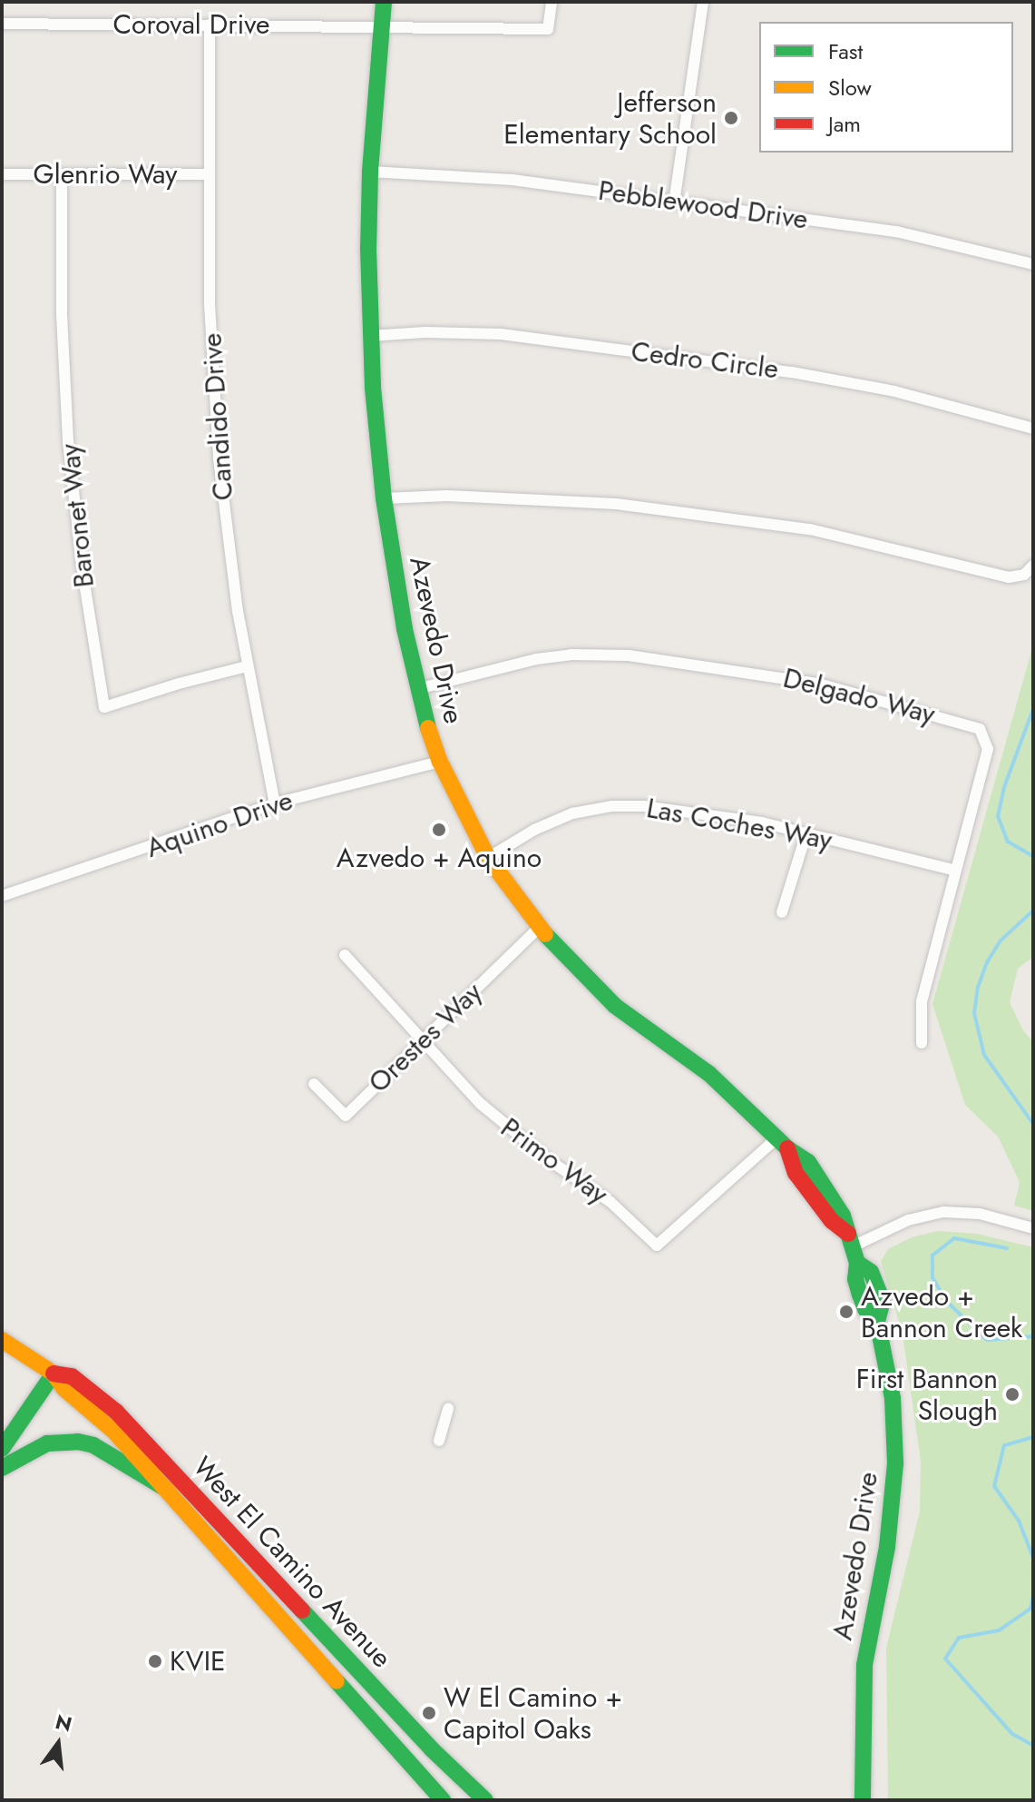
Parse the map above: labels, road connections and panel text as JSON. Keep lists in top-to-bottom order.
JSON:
{
  "streets": {
    "main road": ["Azevedo Drive", "West El Camino Avenue"],
    "street": [
      "Coroval Drive",
      "Glenrio Way",
      "Pebblewood Drive",
      "Cedro Circle",
      "Candido Drive",
      "Baronet Way",
      "Delgado Way",
      "Aquino Drive",
      "Las Coches Way",
      "Orestes Way",
      "Primo Way"
    ]
  },
  "crossings": [
    ["Coroval Drive", "Candido Drive"],
    ["Coroval Drive", "Azevedo Drive"],
    ["Glenrio Way", "Candido Drive"],
    ["Glenrio Way", "Baronet Way"],
    ["Pebblewood Drive", "Azevedo Drive"],
    ["Cedro Circle", "Azevedo Drive"],
    ["Candido Drive", "Baronet Way"],
    ["Candido Drive", "Aquino Drive"],
    ["Azevedo Drive", "Delgado Way"],
    ["Azevedo Drive", "Aquino Drive"],
    ["Azevedo Drive", "Las Coches Way"],
    ["Azevedo Drive", "Orestes Way"],
    ["Azevedo Drive", "Primo Way"],
    ["Delgado Way", "Las Coches Way"],
    ["Orestes Way", "Primo Way"]
  ],
  "places": [
    "Jefferson Elementary School",
    "Azvedo + Aquino",
    "Azvedo + Bannon Creek",
    "First Bannon Slough",
    "KVIE",
    "W El Camino + Capitol Oaks"
  ],
  "legend": ["Fast", "Slow", "Jam"],
  "north": "top"
}
